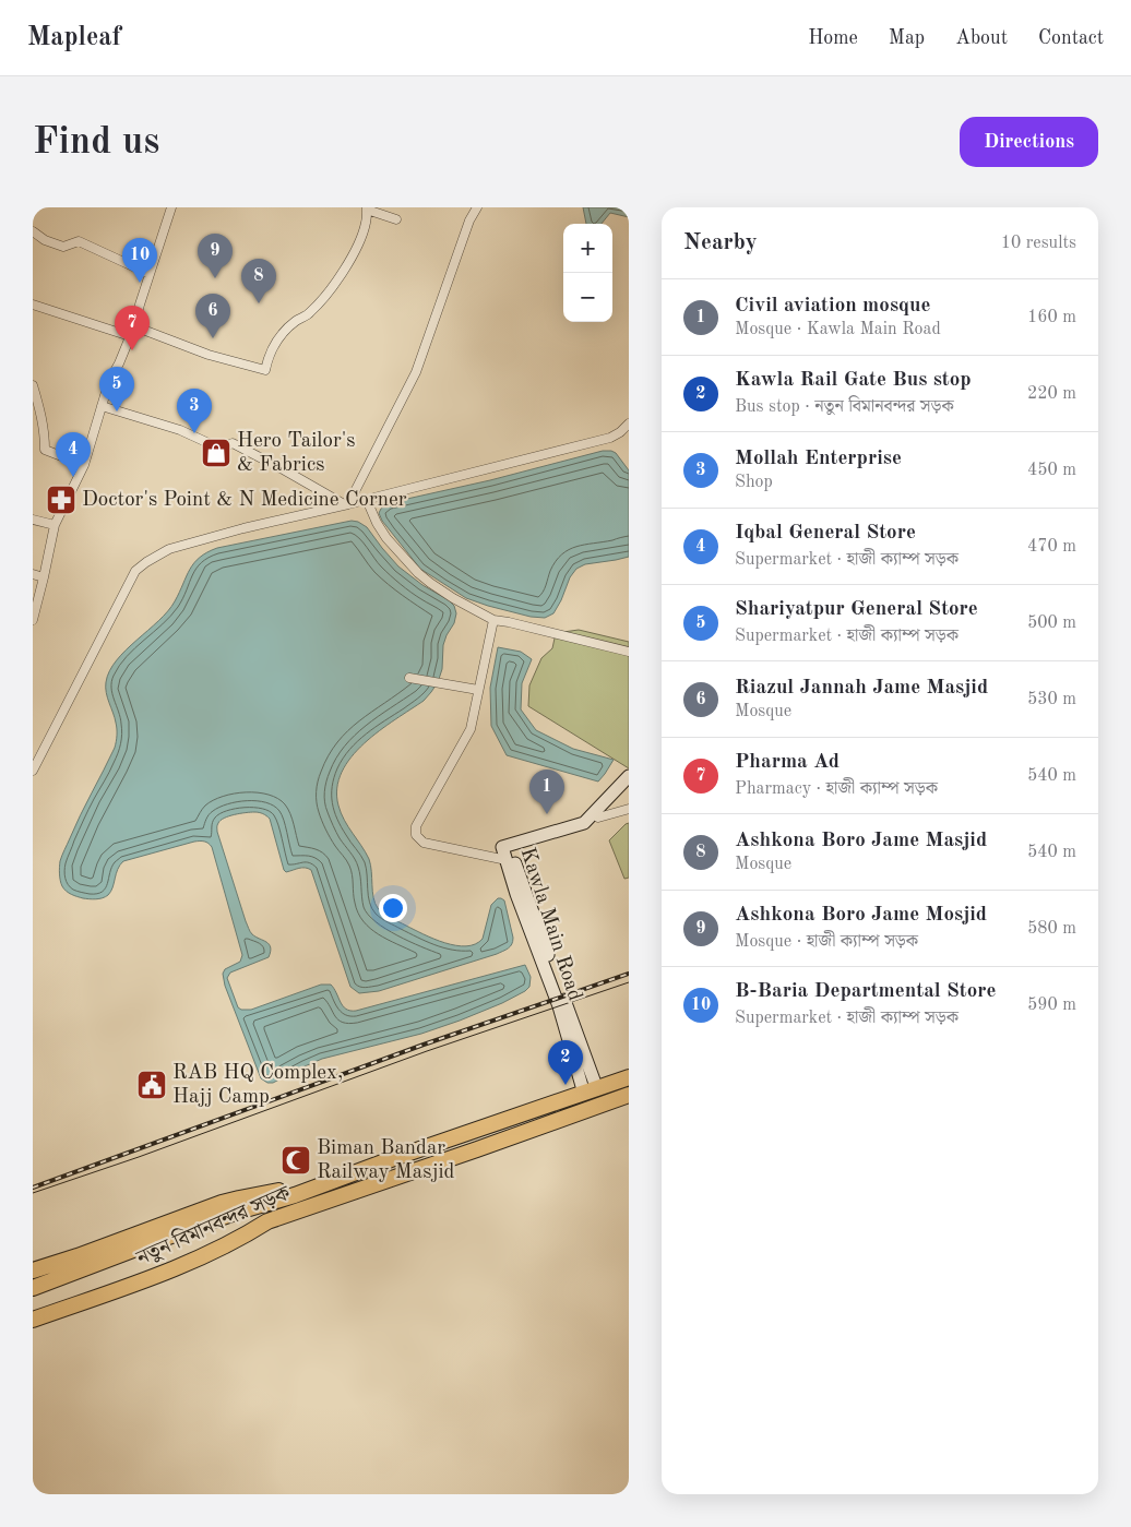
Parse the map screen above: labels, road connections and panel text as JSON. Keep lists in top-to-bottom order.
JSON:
{
  "streets": {
    "highway": ["নতুন বিমানবন্দর সড়ক"],
    "street": ["Kawla Main Road"]
  },
  "crossings": [
    ["Kawla Main Road", "নতুন বিমানবন্দর সড়ক"]
  ],
  "places": {
    "shop": ["Hero Tailor's & Fabrics"],
    "pharmacy": ["Doctor's Point & N Medicine Corner"],
    "public building": ["RAB HQ Complex, Hajj Camp"],
    "mosque": ["Biman Bandar Railway Masjid"]
  },
  "page": {
    "header": "Mapleaf",
    "nav": [
      "Home",
      "Map",
      "About",
      "Contact"
    ],
    "buttons": "Directions",
    "title": "Find us",
    "heading": ["Nearby", "10 results"],
    "map_buttons": ["+", "−"],
    "pins": [
      "9",
      "10",
      "8",
      "6",
      "7",
      "5",
      "3",
      "4",
      "1",
      "2"
    ],
    "list": [
      {
        "mark": "1",
        "name": "Civil aviation mosque",
        "note": "Mosque · Kawla Main Road",
        "value": "160 m"
      },
      {
        "mark": "2",
        "name": "Kawla Rail Gate Bus stop",
        "note": "Bus stop · নতুন বিমানবন্দর সড়ক",
        "value": "220 m"
      },
      {
        "mark": "3",
        "name": "Mollah Enterprise",
        "note": "Shop",
        "value": "450 m"
      },
      {
        "mark": "4",
        "name": "Iqbal General Store",
        "note": "Supermarket · হাজী ক্যাম্প সড়ক",
        "value": "470 m"
      },
      {
        "mark": "5",
        "name": "Shariyatpur General Store",
        "note": "Supermarket · হাজী ক্যাম্প সড়ক",
        "value": "500 m"
      },
      {
        "mark": "6",
        "name": "Riazul Jannah Jame Masjid",
        "note": "Mosque",
        "value": "530 m"
      },
      {
        "mark": "7",
        "name": "Pharma Ad",
        "note": "Pharmacy · হাজী ক্যাম্প সড়ক",
        "value": "540 m"
      },
      {
        "mark": "8",
        "name": "Ashkona Boro Jame Masjid",
        "note": "Mosque",
        "value": "540 m"
      },
      {
        "mark": "9",
        "name": "Ashkona Boro Jame Mosjid",
        "note": "Mosque · হাজী ক্যাম্প সড়ক",
        "value": "580 m"
      },
      {
        "mark": "10",
        "name": "B-Baria Departmental Store",
        "note": "Supermarket · হাজী ক্যাম্প সড়ক",
        "value": "590 m"
      }
    ]
  }
}
